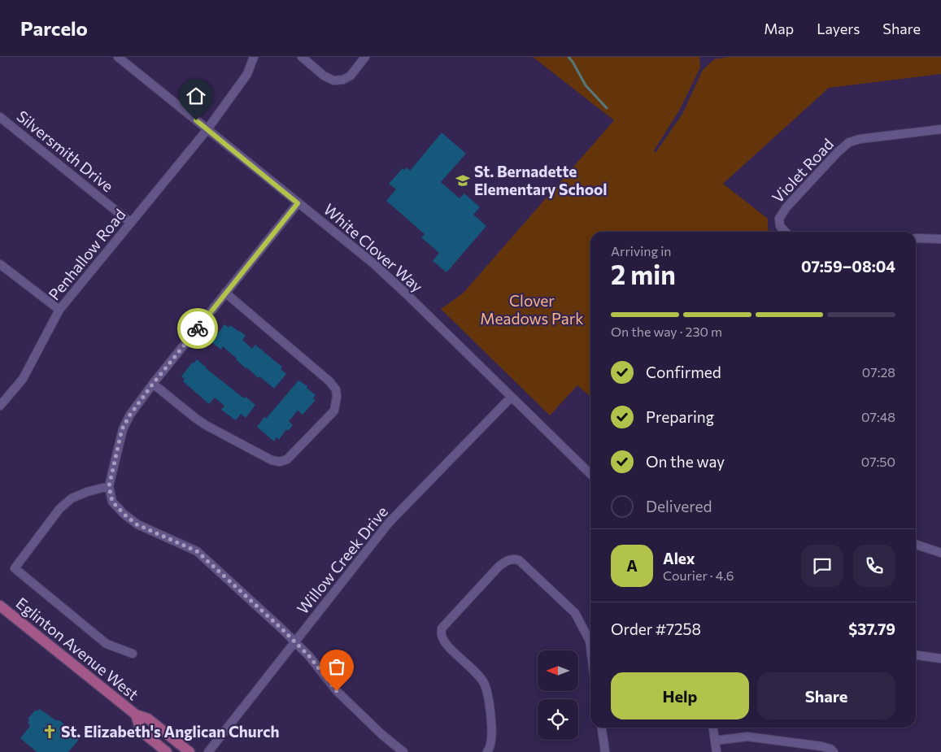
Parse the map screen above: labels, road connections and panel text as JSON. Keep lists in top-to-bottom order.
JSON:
{
  "streets": {
    "main road": ["Eglinton Avenue West"],
    "street": [
      "Silversmith Drive",
      "Violet Road",
      "White Clover Way",
      "Penhallow Road",
      "Willow Creek Drive"
    ]
  },
  "crossings": [
    ["Silversmith Drive", "Penhallow Road"],
    ["White Clover Way", "Penhallow Road"],
    ["White Clover Way", "Willow Creek Drive"]
  ],
  "parks": ["Clover Meadows Park"],
  "places": {
    "school or university": ["St. Bernadette Elementary School"],
    "church": ["St. Elizabeth's Anglican Church"]
  },
  "north": "left",
  "page": {
    "header": "Parcelo",
    "nav": ["Map", "Layers", "Share"],
    "heading": ["2 min", "Arriving in", "07:59–08:04"],
    "panel": [
      "Alex",
      "Courier · 4.6",
      "Order #7258",
      "$37.79"
    ],
    "bar": "On the way · 230 m",
    "list": [
      ["Confirmed", "07:28"],
      ["Preparing", "07:48"],
      ["On the way", "07:50"],
      "Delivered"
    ],
    "round": "A",
    "buttons": ["Help", "Share"]
  }
}
